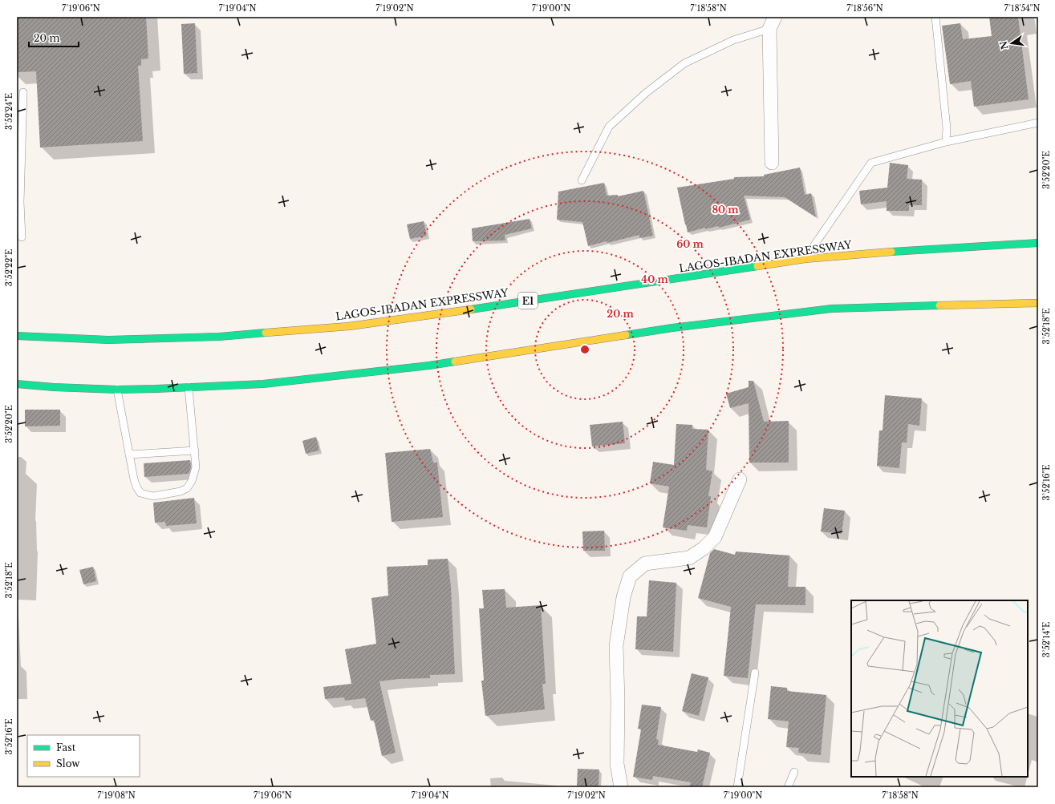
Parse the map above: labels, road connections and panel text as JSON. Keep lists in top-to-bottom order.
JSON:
{
  "streets": {
    "highway": ["LAGOS-IBADAN EXPRESSWAY", "E1"]
  },
  "legend": ["Fast", "Slow"],
  "scale_bar": "20 m",
  "north": "left",
  "coordinates": [
    "7°19'06\"N",
    "7°19'04\"N",
    "7°19'02\"N",
    "7°19'00\"N",
    "7°18'58\"N",
    "7°18'56\"N",
    "7°18'54\"N",
    "3°52'24\"E",
    "3°52'20\"E",
    "3°52'22\"E",
    "3°52'18\"E",
    "3°52'16\"E",
    "3°52'14\"E",
    "7°19'08\"N"
  ],
  "rings": [
    "80 m",
    "60 m",
    "40 m",
    "20 m"
  ]
}
